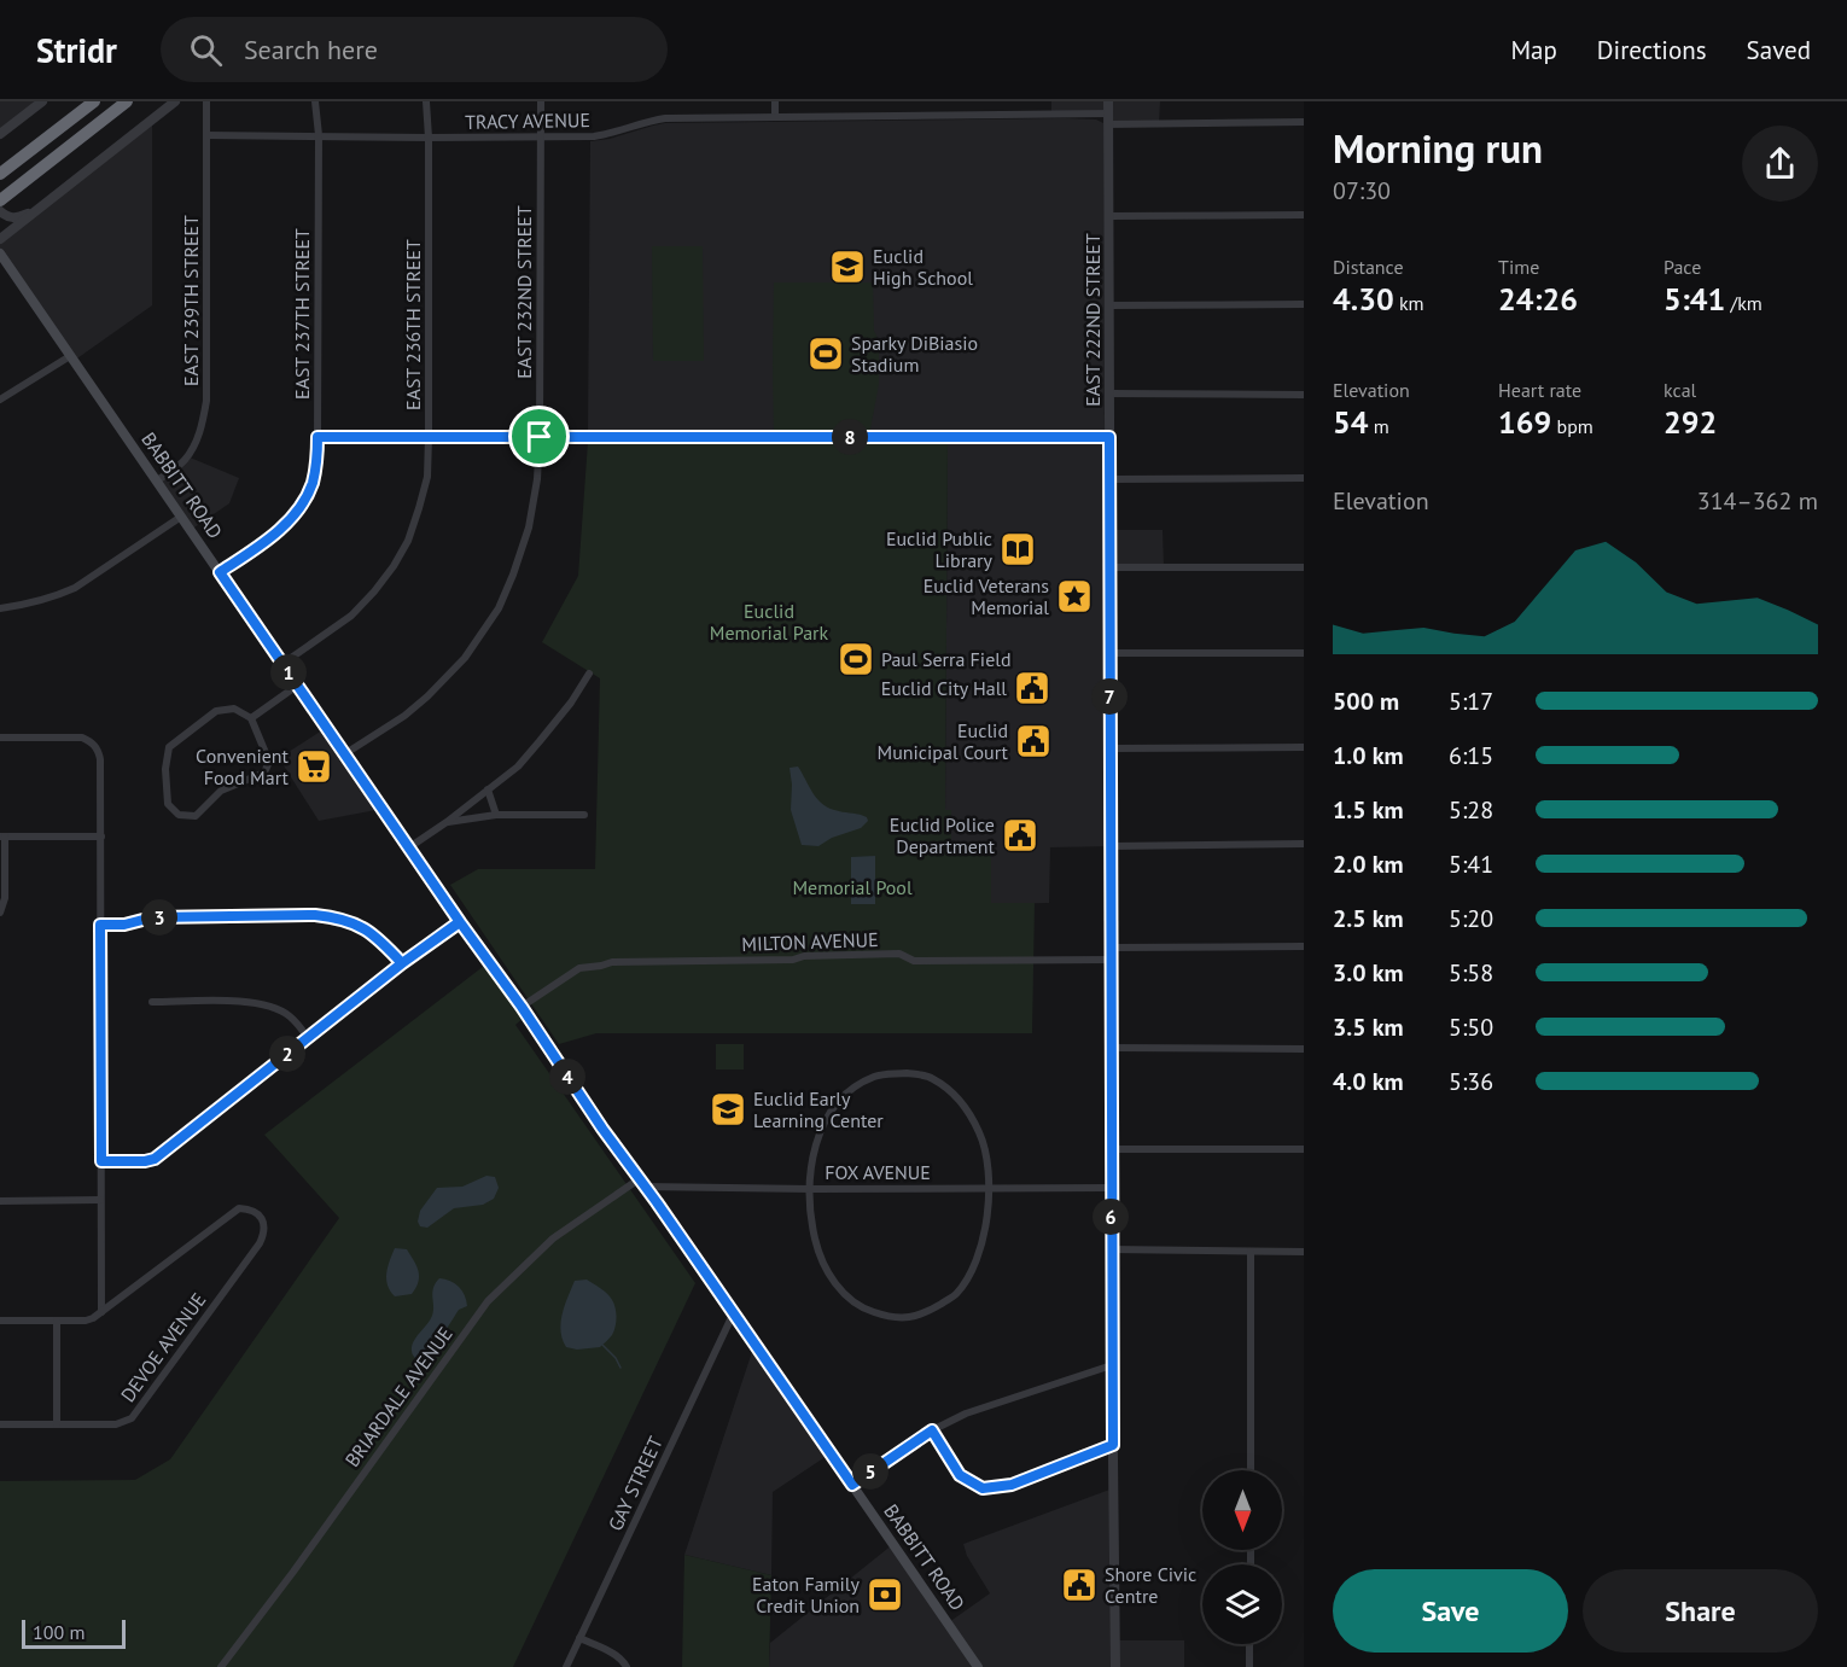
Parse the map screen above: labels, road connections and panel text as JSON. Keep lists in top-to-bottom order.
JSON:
{
  "streets": {
    "main road": ["BABBITT ROAD"],
    "street": [
      "TRACY AVENUE",
      "EAST 232ND STREET",
      "EAST 239TH STREET",
      "EAST 237TH STREET",
      "EAST 222ND STREET",
      "EAST 236TH STREET",
      "MILTON AVENUE",
      "FOX AVENUE",
      "DEVOE AVENUE",
      "BRIARDALE AVENUE",
      "GAY STREET"
    ]
  },
  "crossings": [
    ["TRACY AVENUE", "EAST 232ND STREET"],
    ["TRACY AVENUE", "EAST 239TH STREET"],
    ["TRACY AVENUE", "EAST 237TH STREET"],
    ["TRACY AVENUE", "EAST 222ND STREET"],
    ["TRACY AVENUE", "EAST 236TH STREET"],
    ["EAST 232ND STREET", "BABBITT ROAD"],
    ["EAST 239TH STREET", "BABBITT ROAD"],
    ["EAST 237TH STREET", "BABBITT ROAD"],
    ["EAST 222ND STREET", "MILTON AVENUE"],
    ["EAST 222ND STREET", "FOX AVENUE"],
    ["EAST 236TH STREET", "BABBITT ROAD"],
    ["BABBITT ROAD", "MILTON AVENUE"],
    ["BABBITT ROAD", "FOX AVENUE"],
    ["BABBITT ROAD", "BRIARDALE AVENUE"],
    ["BABBITT ROAD", "GAY STREET"],
    ["FOX AVENUE", "BRIARDALE AVENUE"]
  ],
  "parks": ["Euclid Memorial Park", "Memorial Pool"],
  "places": {
    "school or university": ["Euclid High School", "Euclid Early Learning Center"],
    "sports": ["Sparky DiBiasio Stadium", "Paul Serra Field"],
    "library": ["Euclid Public Library"],
    "place": ["Euclid Veterans Memorial"],
    "public building": [
      "Euclid City Hall",
      "Euclid Municipal Court",
      "Euclid Police Department",
      "Shore Civic Centre"
    ],
    "supermarket": ["Convenient Food Mart"],
    "bank": ["Eaton Family Credit Union"]
  },
  "scale_bar": "100 m",
  "north": "bottom",
  "page": {
    "header": "Stridr",
    "search": "Search here",
    "nav": ["Map", "Directions", "Saved"],
    "heading": ["Morning run", "07:30"],
    "stats": [
      ["Distance", "4.30 km"],
      ["Time", "24:26"],
      ["Pace", "5:41 /km"],
      ["Elevation", "54 m"],
      ["Heart rate", "169 bpm"],
      ["kcal", "292"]
    ],
    "pins": [
      "8",
      "1",
      "7",
      "3",
      "2",
      "4",
      "6",
      "5"
    ],
    "chart": ["Elevation", "314–362 m"],
    "list": [
      {
        "name": "500 m",
        "note": "5:17"
      },
      {
        "name": "1.0 km",
        "note": "6:15"
      },
      {
        "name": "1.5 km",
        "note": "5:28"
      },
      {
        "name": "2.0 km",
        "note": "5:41"
      },
      {
        "name": "2.5 km",
        "note": "5:20"
      },
      {
        "name": "3.0 km",
        "note": "5:58"
      },
      {
        "name": "3.5 km",
        "note": "5:50"
      },
      {
        "name": "4.0 km",
        "note": "5:36"
      }
    ],
    "buttons": ["Save", "Share"],
    "scale": "100 m"
  }
}
